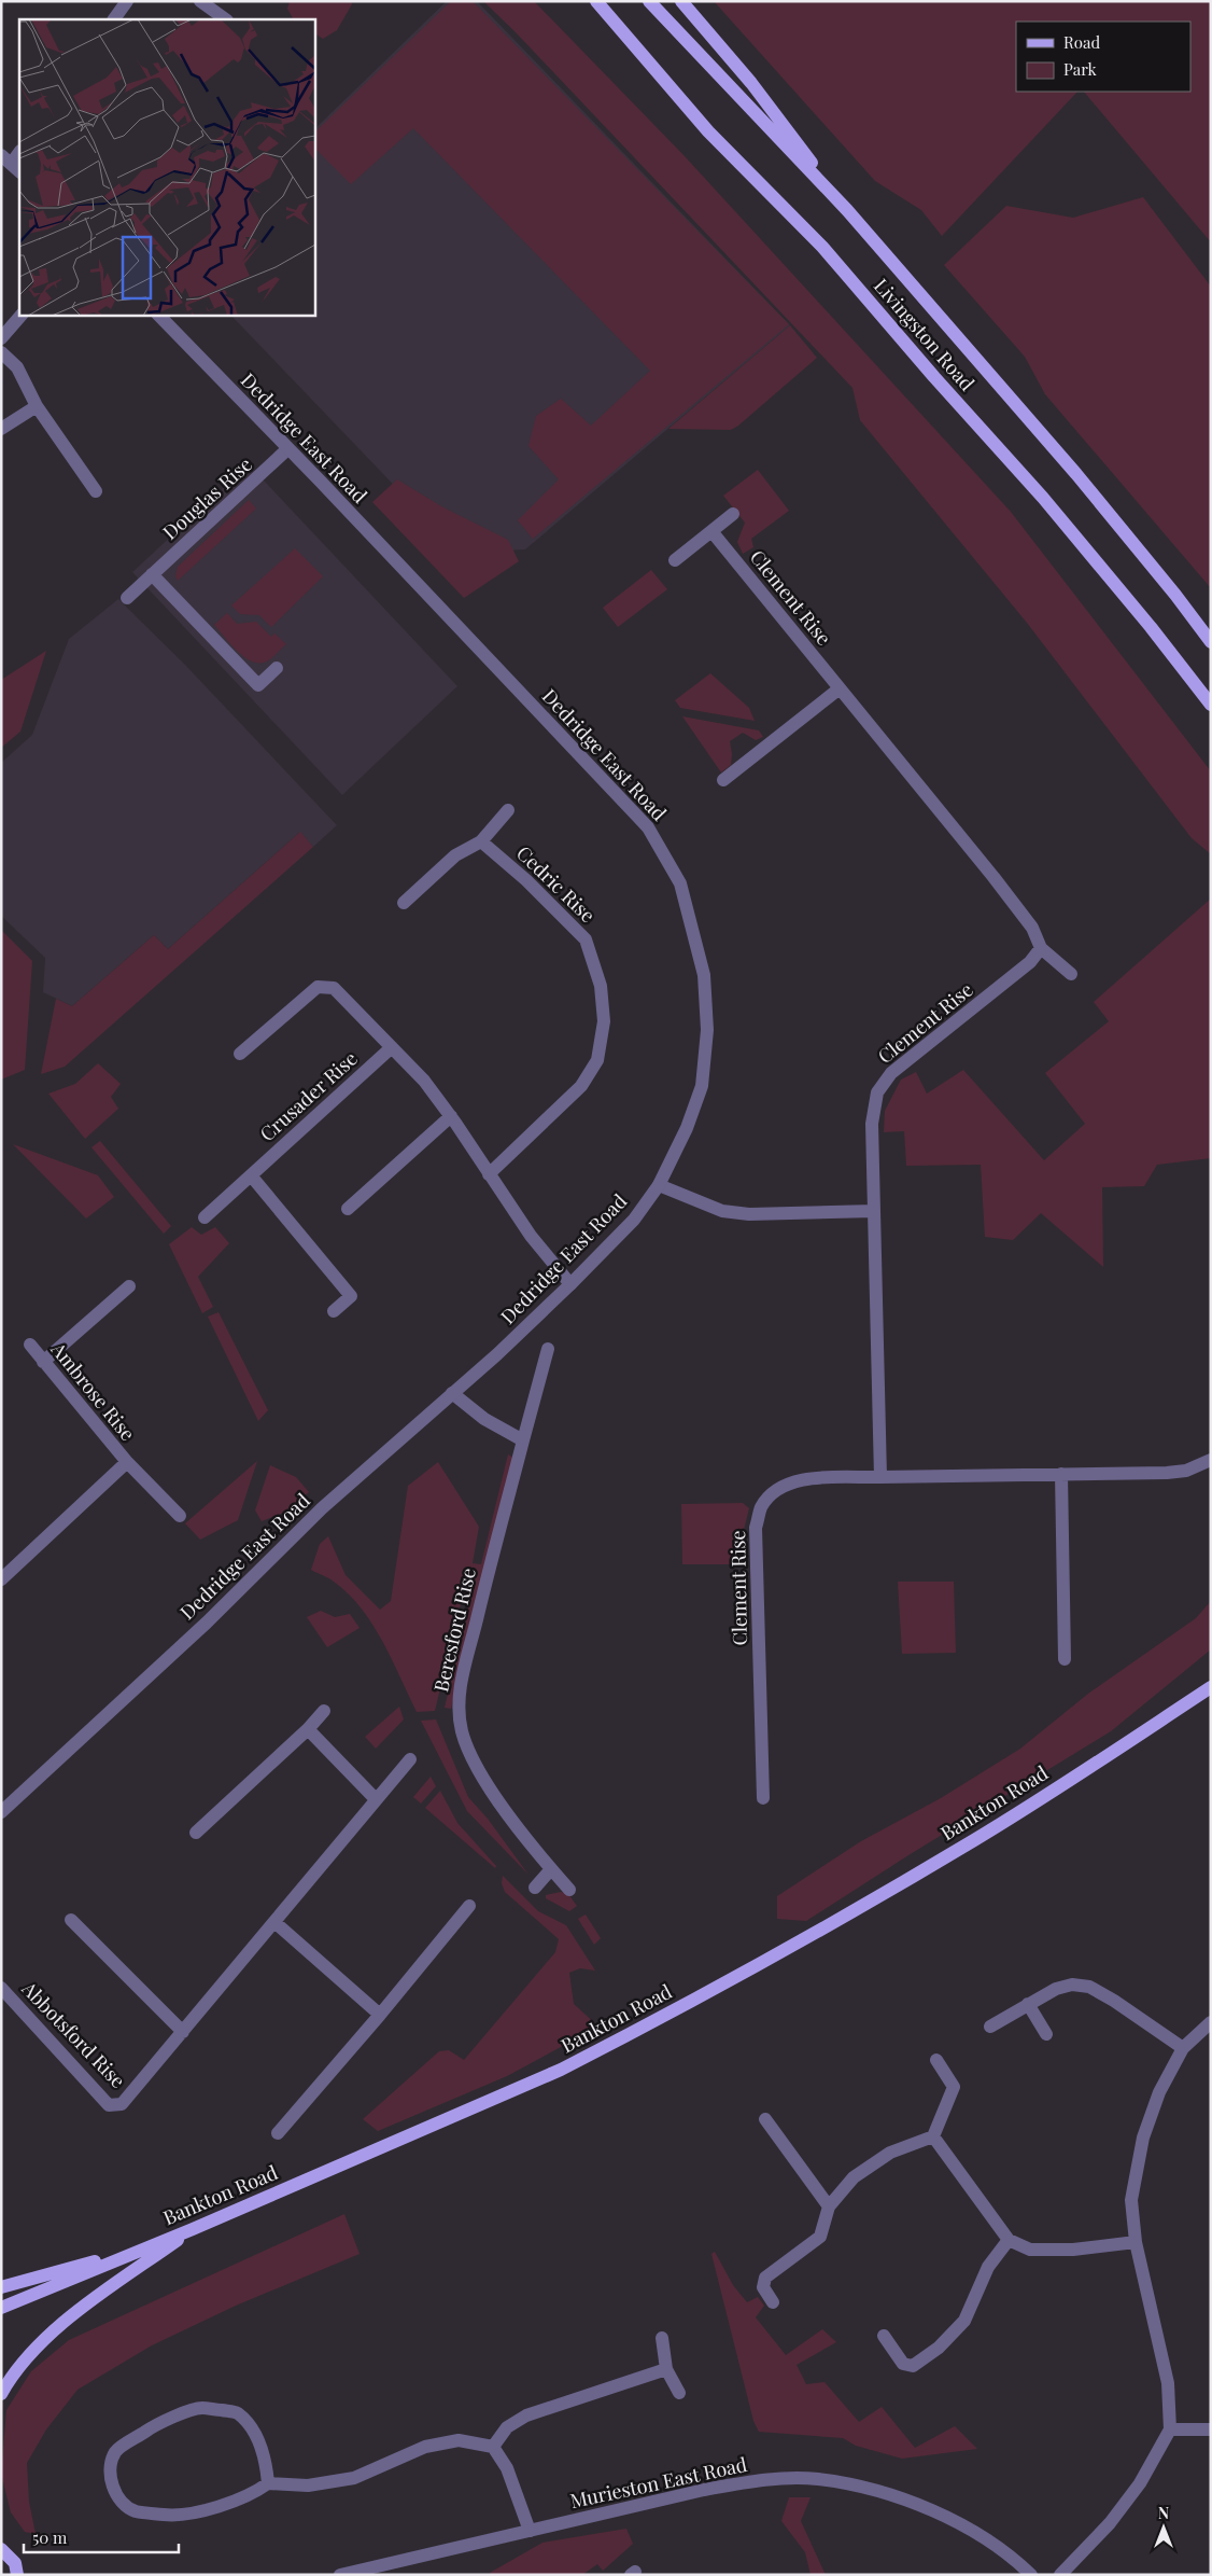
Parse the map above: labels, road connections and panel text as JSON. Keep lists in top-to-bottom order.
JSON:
{
  "streets": {
    "main road": ["Livingston Road", "Bankton Road"],
    "street": [
      "Dedridge East Road",
      "Douglas Rise",
      "Clement Rise",
      "Cedric Rise",
      "Crusader Rise",
      "Ambrose Rise",
      "Beresford Rise",
      "Abbotsford Rise",
      "Murieston East Road"
    ]
  },
  "crossings": [
    ["Dedridge East Road", "Douglas Rise"]
  ],
  "legend": ["Road", "Park"],
  "scale_bar": "50 m",
  "north": "top"
}
